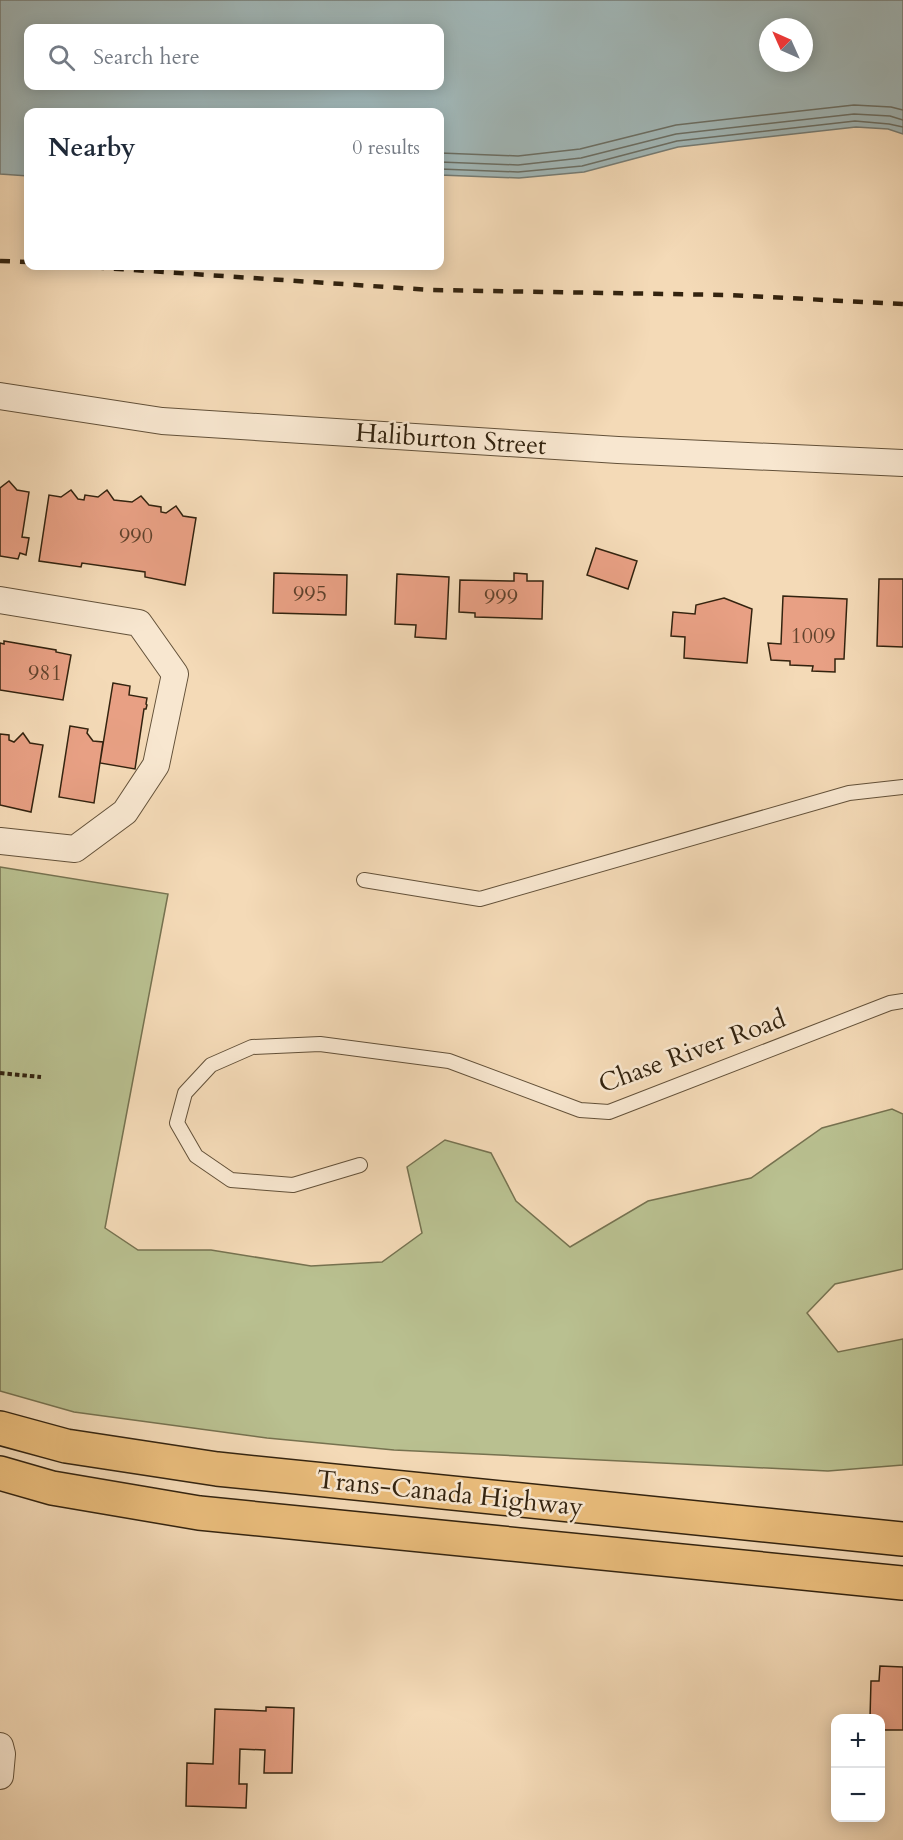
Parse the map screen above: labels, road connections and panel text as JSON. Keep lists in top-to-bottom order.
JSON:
{
  "streets": {
    "highway": ["Trans-Canada Highway"],
    "street": ["Haliburton Street"],
    "lane": ["Chase River Road"]
  },
  "house_numbers": [
    "990",
    "995",
    "999",
    "1009",
    "981"
  ],
  "north": "top left",
  "page": {
    "search": "Search here",
    "heading": ["Nearby", "0 results"],
    "map_buttons": ["+", "−"]
  }
}
